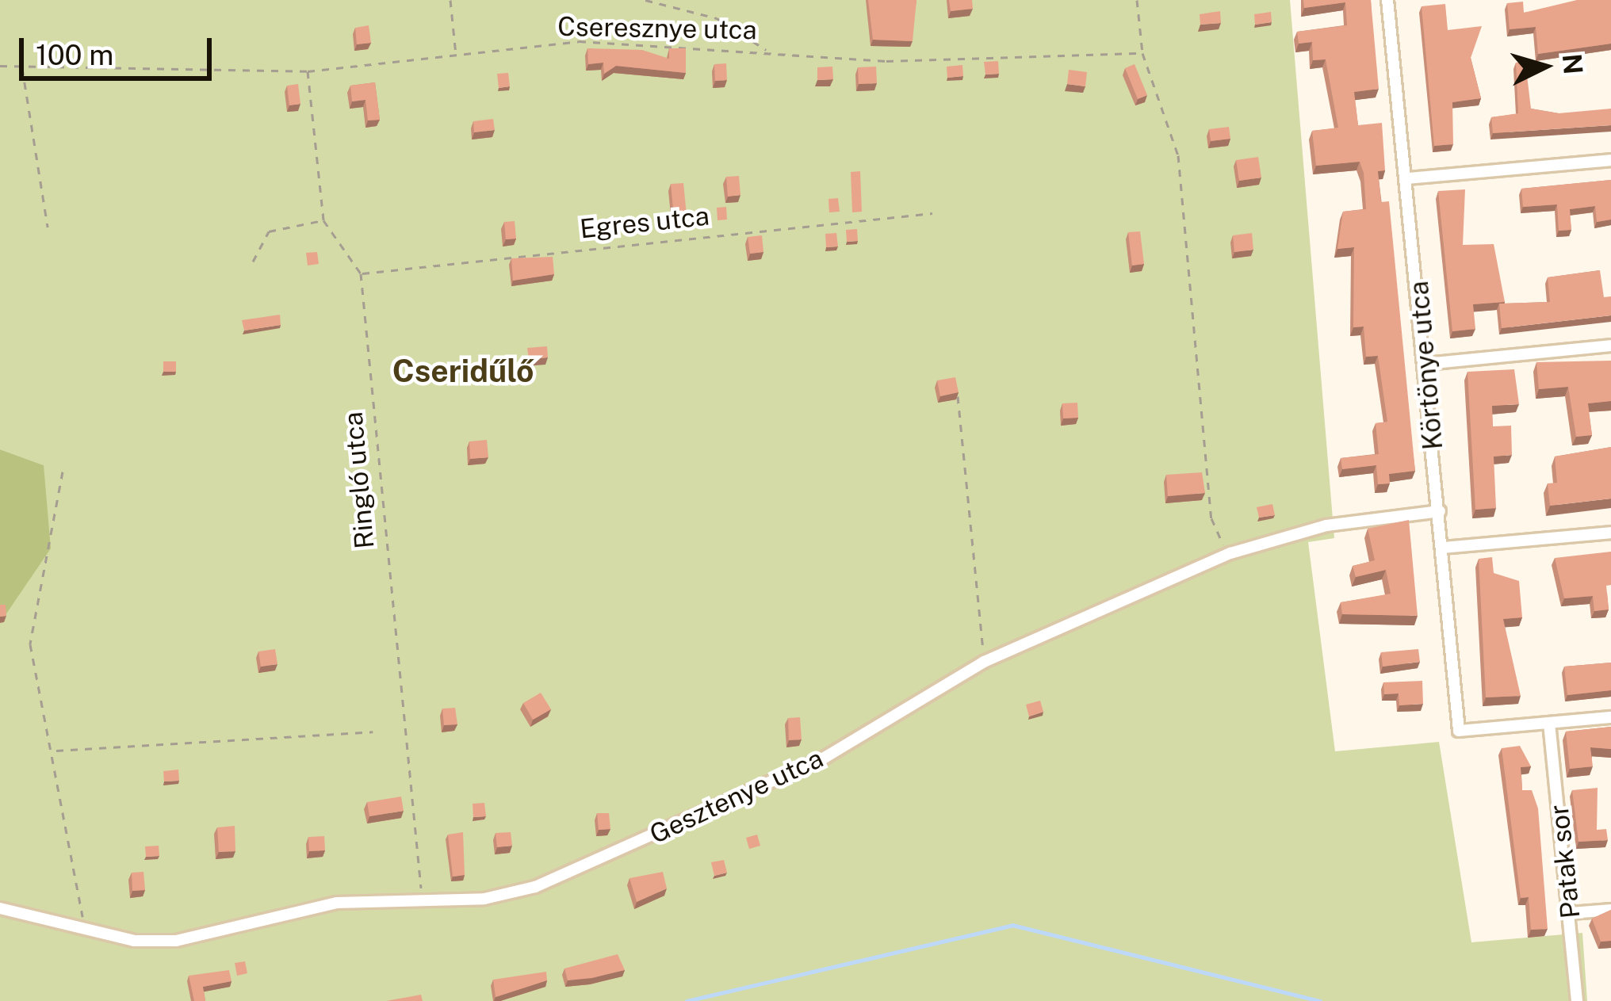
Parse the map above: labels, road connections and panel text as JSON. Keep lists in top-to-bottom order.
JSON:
{
  "streets": {
    "street": ["Körtönye utca", "Gesztenye utca", "Patak sor"],
    "path": ["Cseresznye utca", "Egres utca", "Ringló utca"]
  },
  "crossings": [
    ["Cseresznye utca", "Ringló utca"],
    ["Egres utca", "Ringló utca"],
    ["Körtönye utca", "Gesztenye utca"],
    ["Körtönye utca", "Patak sor"],
    ["Ringló utca", "Gesztenye utca"]
  ],
  "districts": ["Cseridűlő"],
  "scale_bar": "100 m",
  "north": "right"
}
